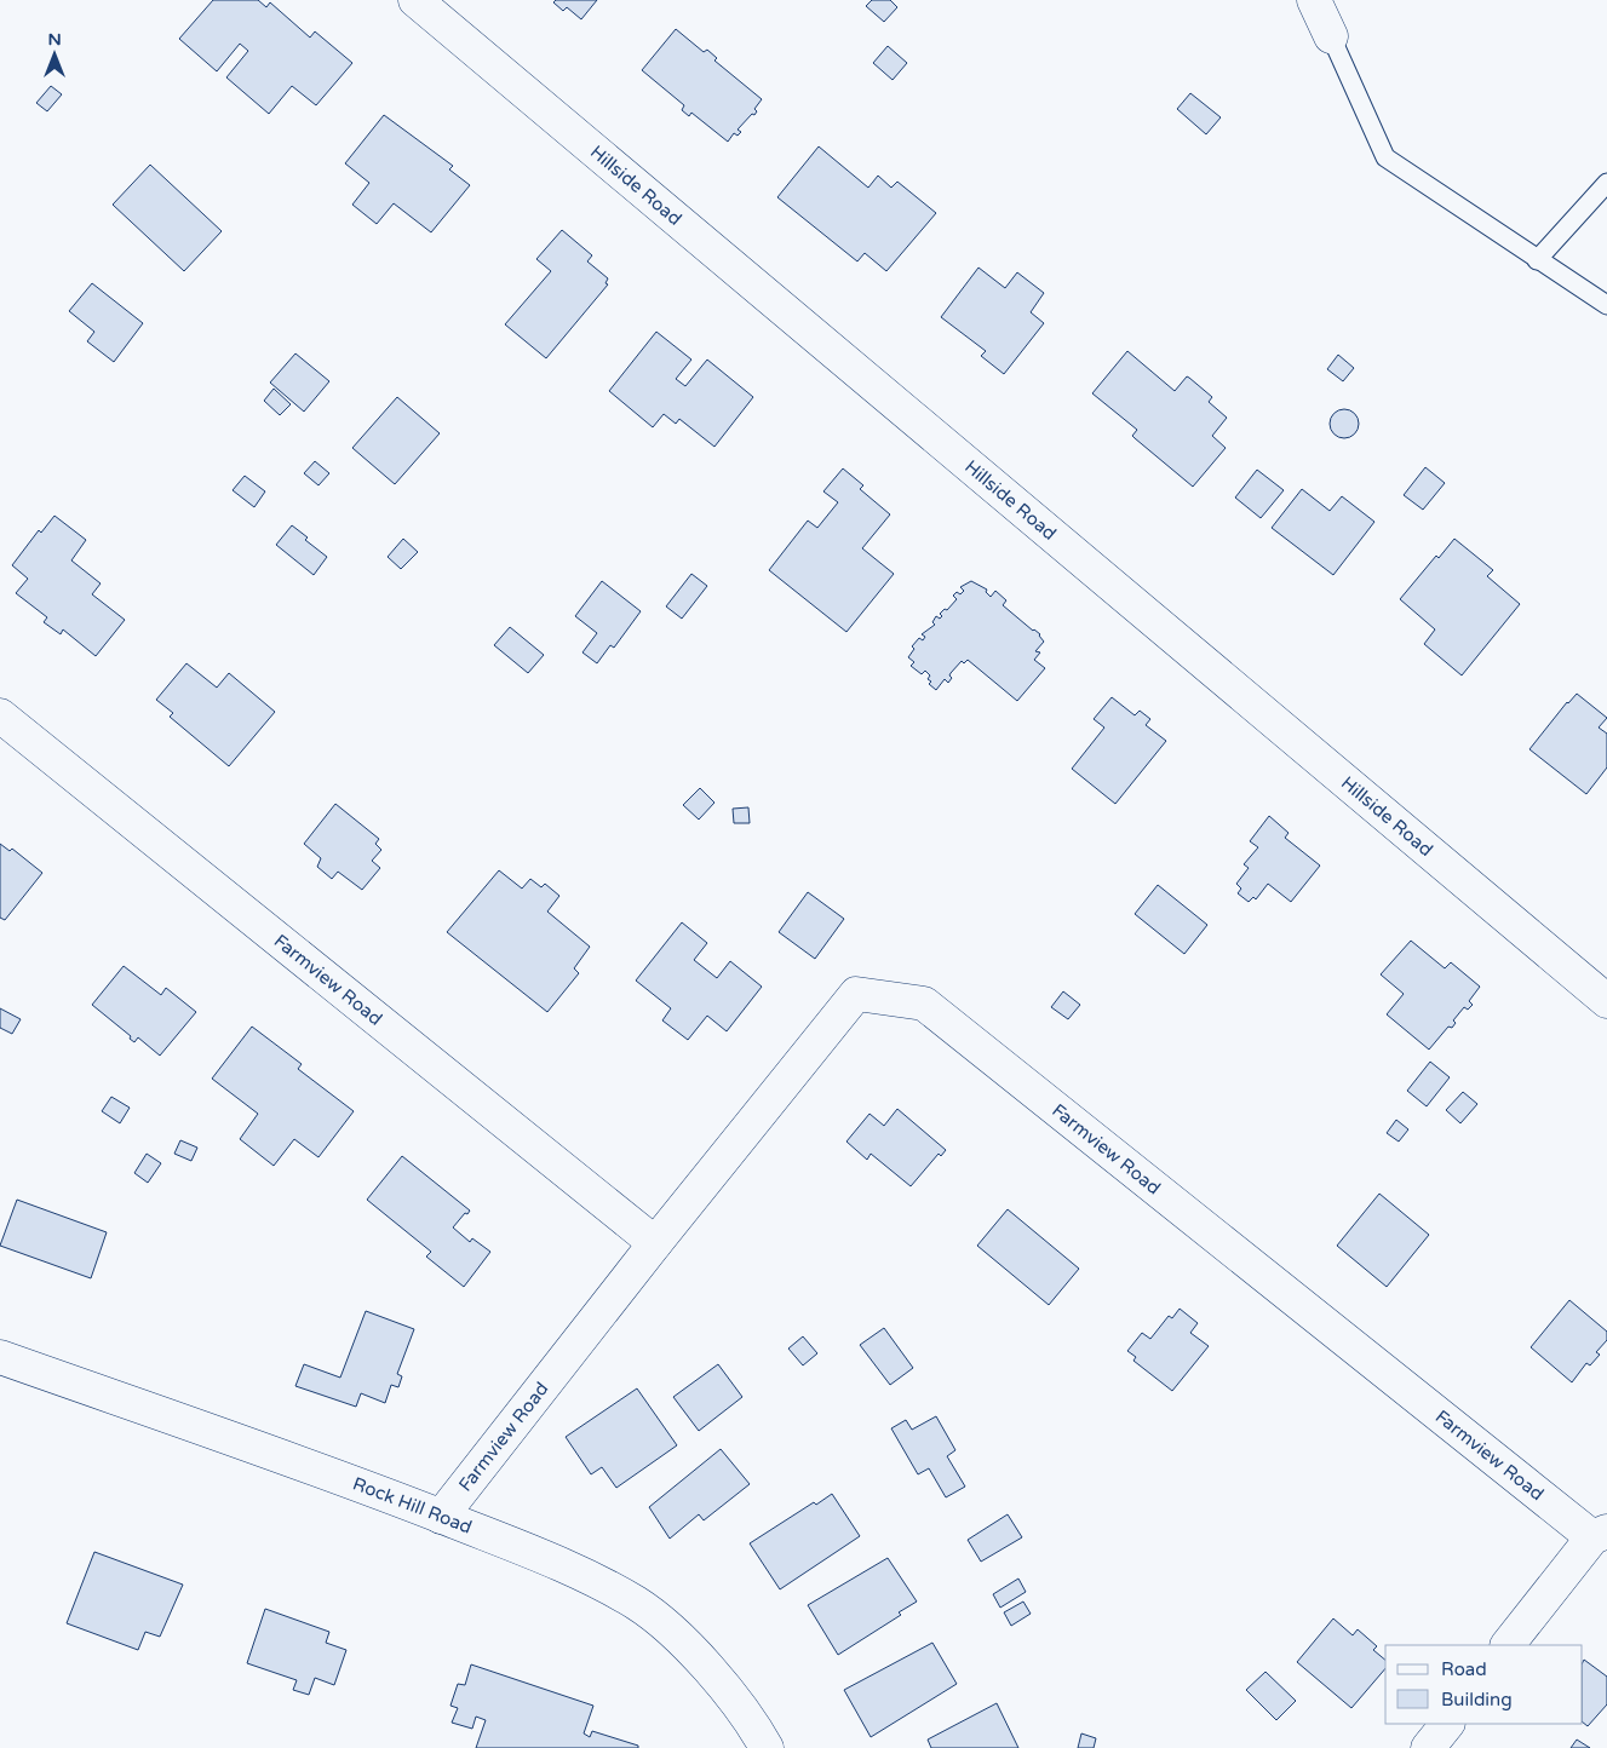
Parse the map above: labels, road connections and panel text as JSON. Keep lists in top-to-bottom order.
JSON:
{
  "streets": {
    "street": ["Hillside Road", "Farmview Road", "Rock Hill Road"]
  },
  "crossings": [
    ["Farmview Road", "Rock Hill Road"]
  ],
  "legend": ["Road", "Building"],
  "north": "top"
}
